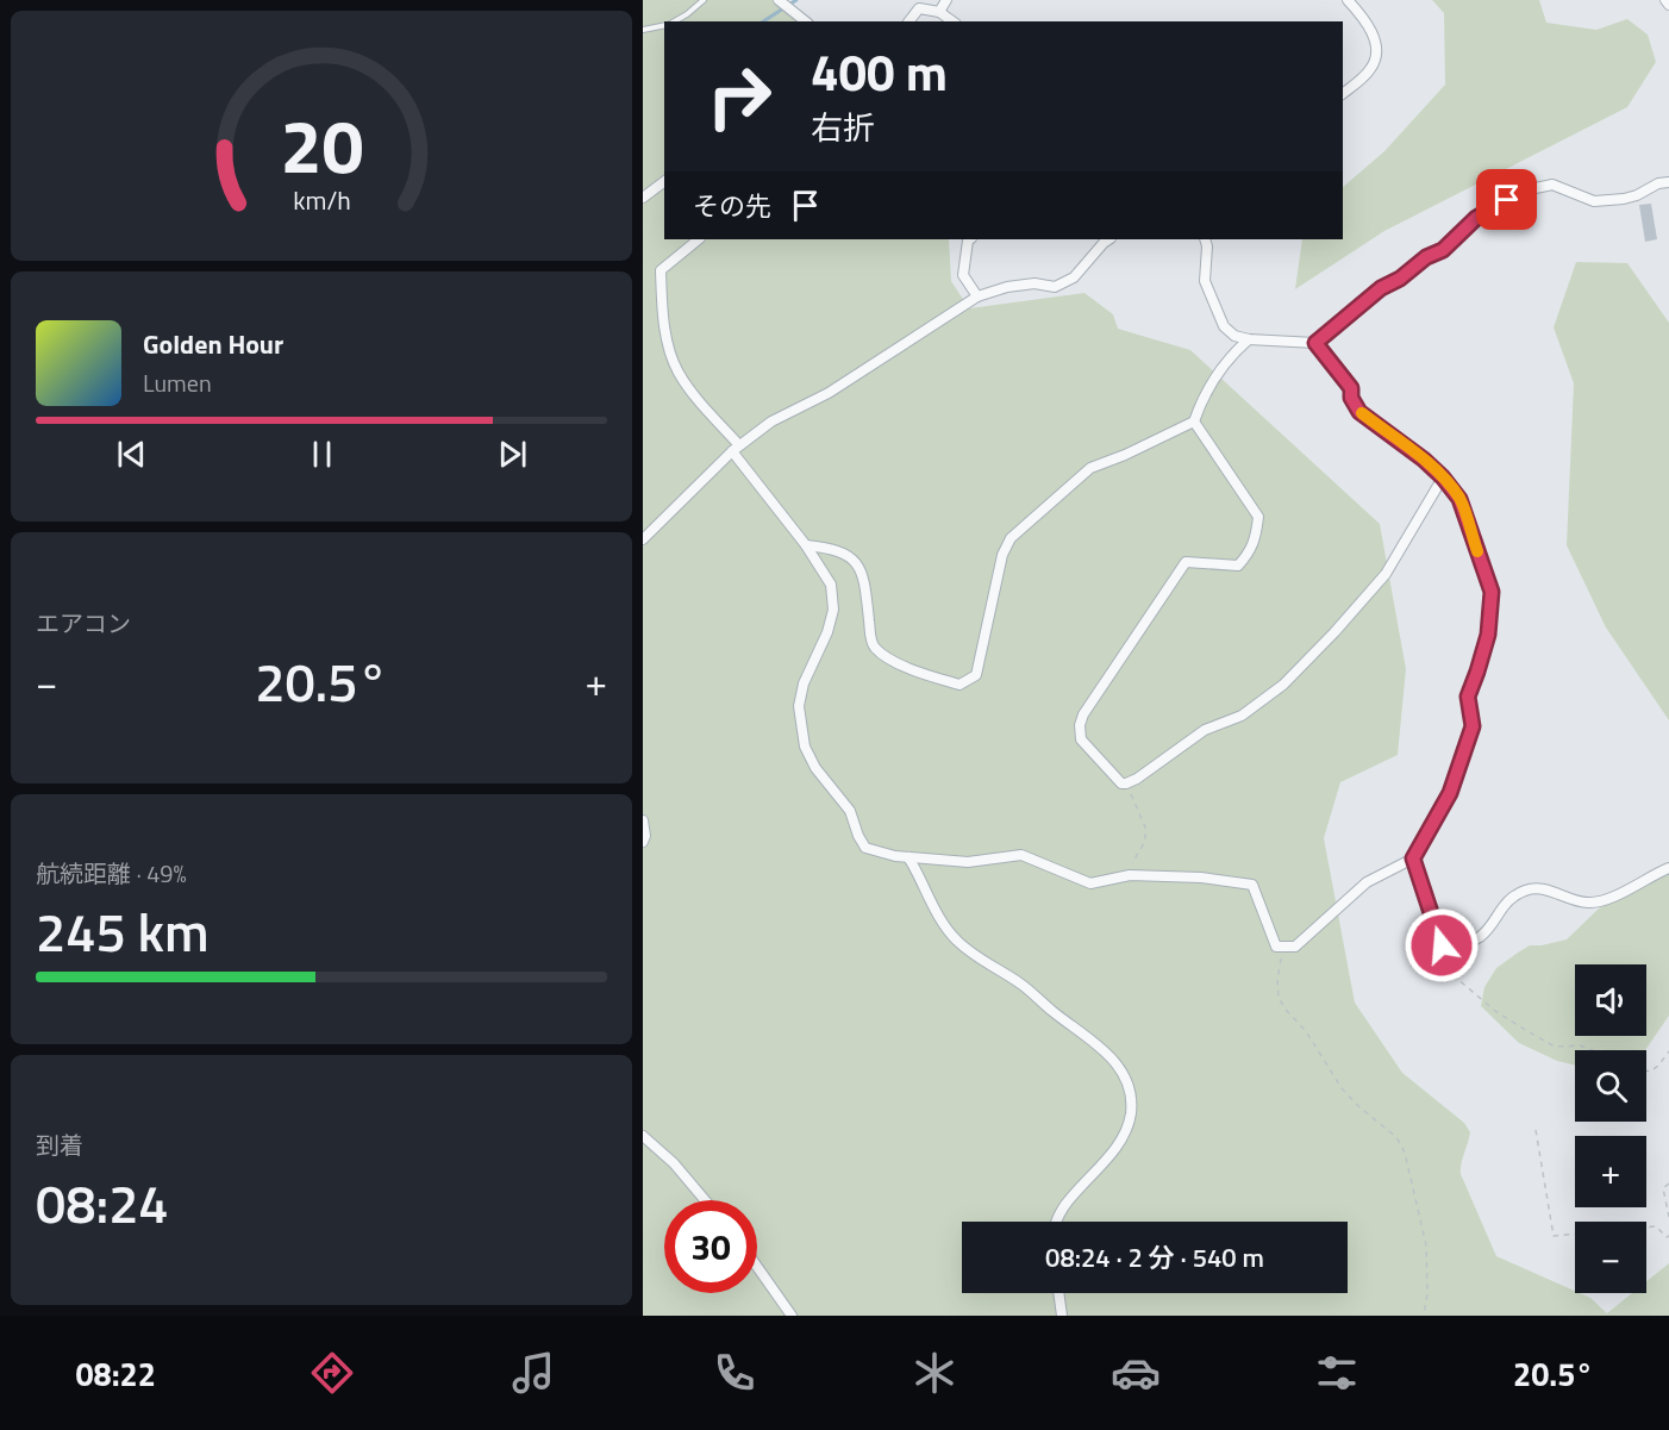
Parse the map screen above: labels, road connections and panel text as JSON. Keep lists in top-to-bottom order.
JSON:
{
  "page": {
    "turn": ["400 m", "右折"],
    "then": "その先",
    "song": ["Golden Hour", "Lumen"],
    "tile": [
      "エアコン",
      ["航続距離 · 49%", "245 km"],
      ["到着", "08:24"]
    ],
    "heat": ["−", "20.5°", "+"],
    "map_buttons": ["+", "−"],
    "limit": "30",
    "trip": "08:24 · 2 分 · 540 m",
    "tabs": ["08:22", "20.5°"],
    "gauge": ["20", "km/h"]
  }
}
